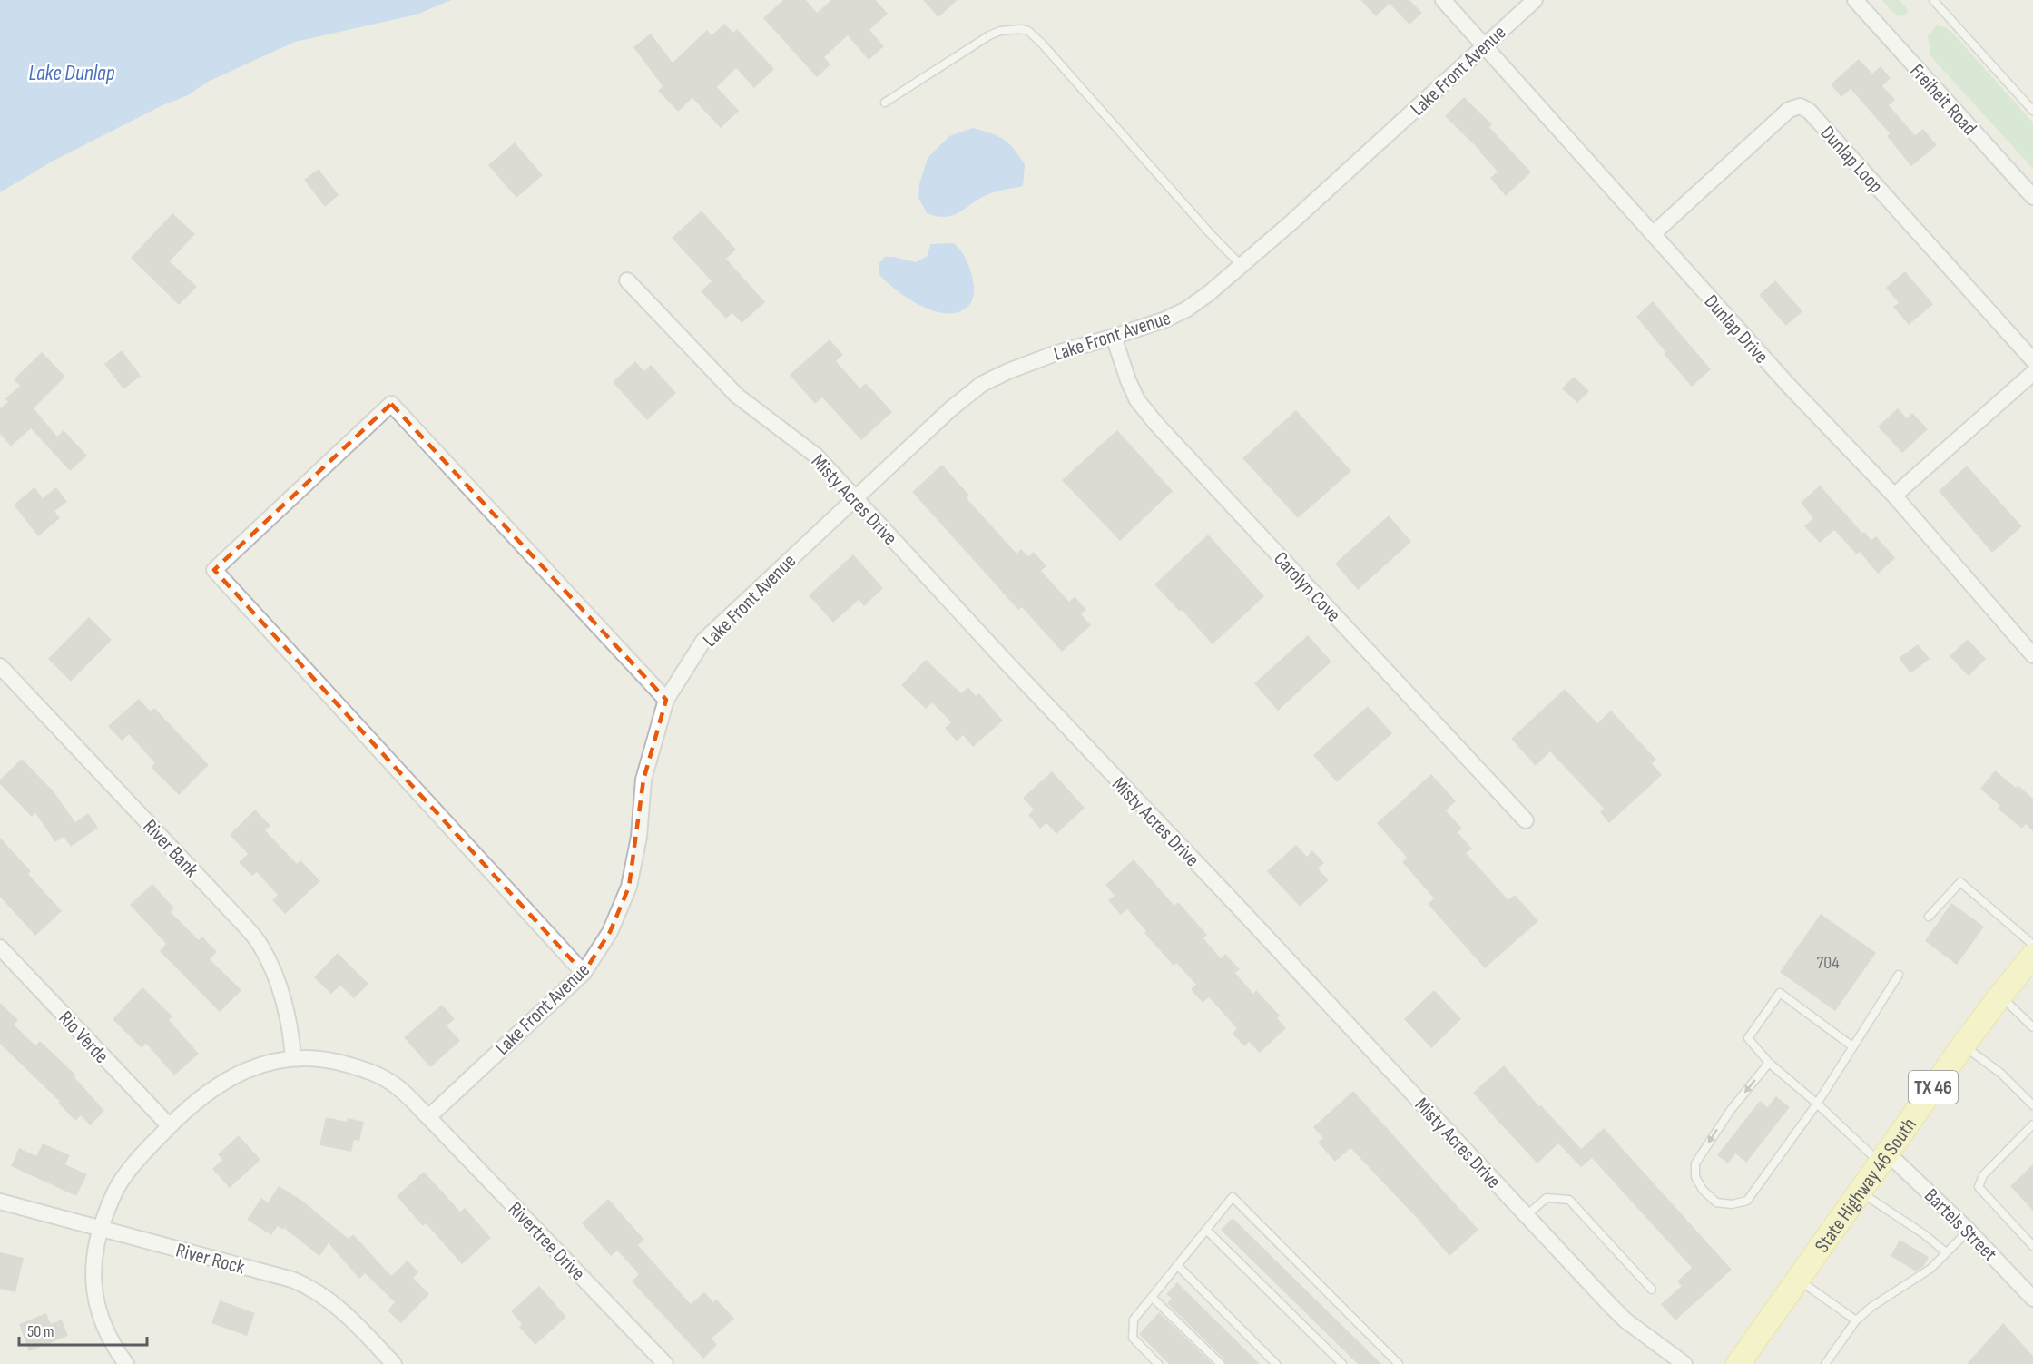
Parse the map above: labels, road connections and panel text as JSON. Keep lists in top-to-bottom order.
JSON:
{
  "streets": {
    "main road": ["TX 46", "State Highway 46 South"],
    "street": [
      "Lake Front Avenue",
      "Freiheit Road",
      "Dunlap Loop",
      "Dunlap Drive",
      "Misty Acres Drive",
      "Carolyn Cove",
      "River Bank",
      "Rio Verde",
      "Bartels Street",
      "Rivertree Drive",
      "River Rock"
    ]
  },
  "crossings": [
    ["Lake Front Avenue", "Dunlap Drive"],
    ["Lake Front Avenue", "Misty Acres Drive"],
    ["Lake Front Avenue", "Carolyn Cove"],
    ["Lake Front Avenue", "Rivertree Drive"],
    ["Dunlap Loop", "Dunlap Drive"],
    ["State Highway 46 South", "Bartels Street"]
  ],
  "water": ["Lake Dunlap"],
  "house_numbers": ["704"],
  "scale_bar": "50 m"
}
